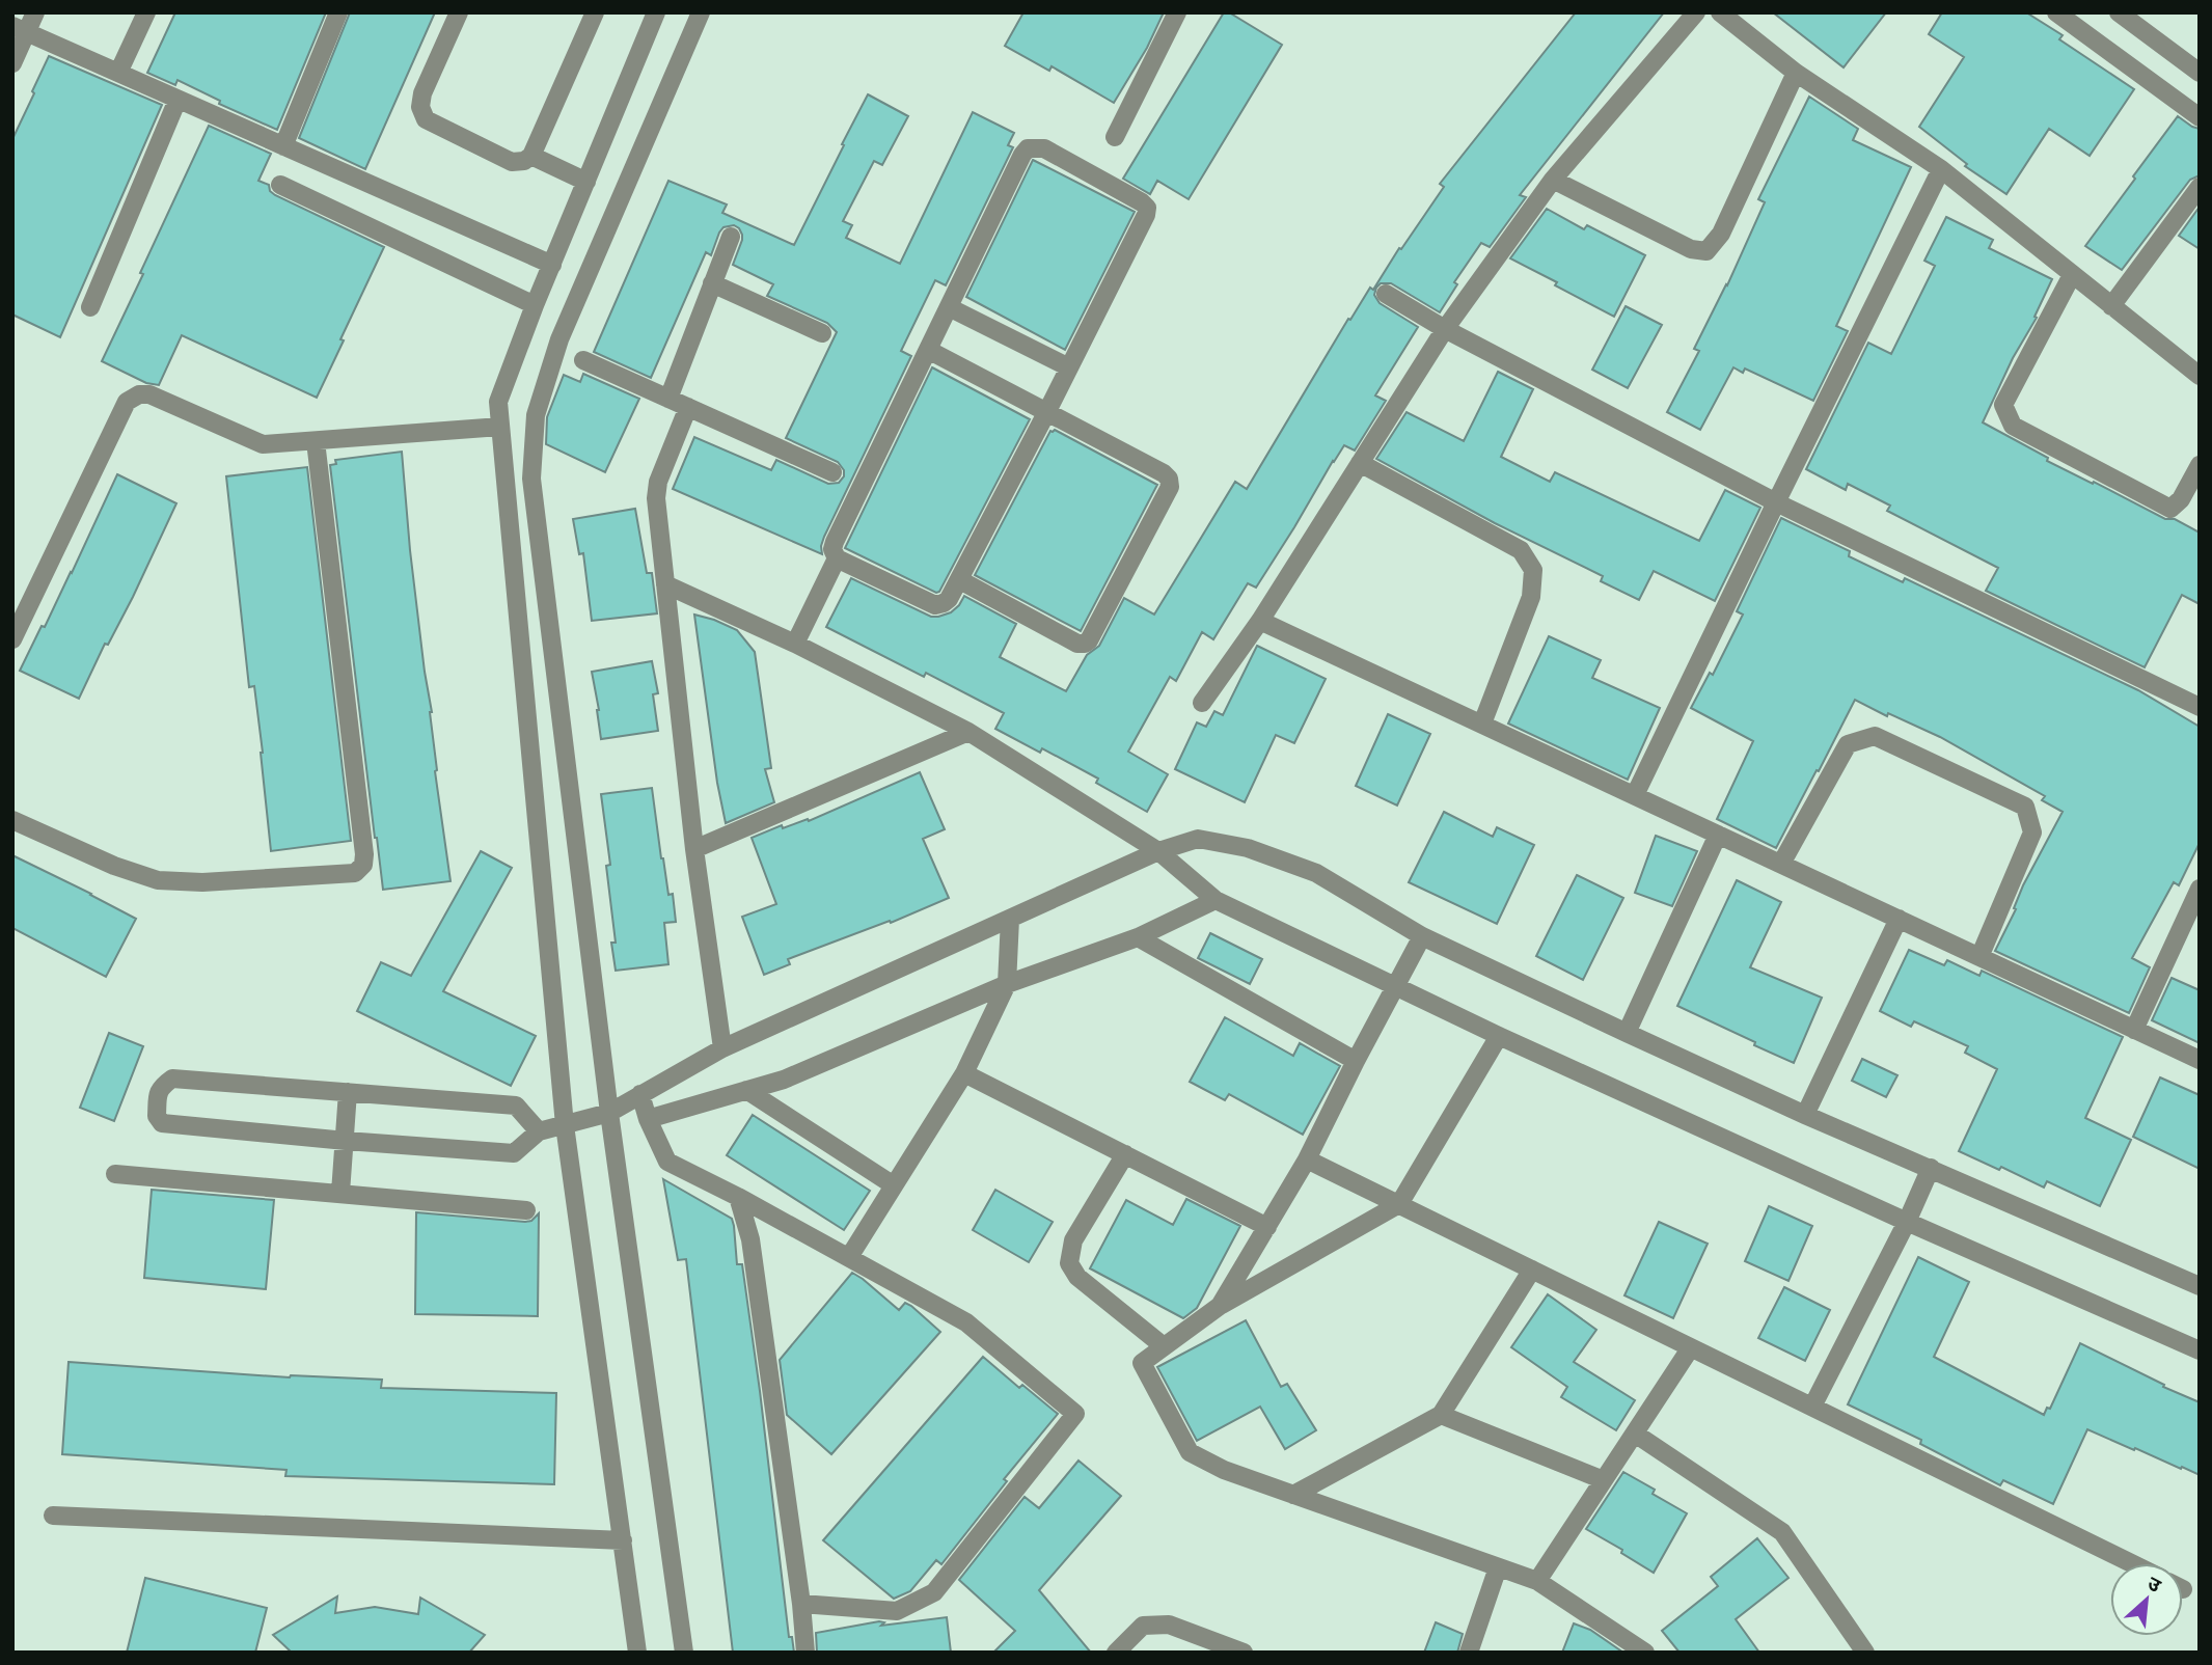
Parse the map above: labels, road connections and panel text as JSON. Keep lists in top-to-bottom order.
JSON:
{
  "north": "top right"
}
